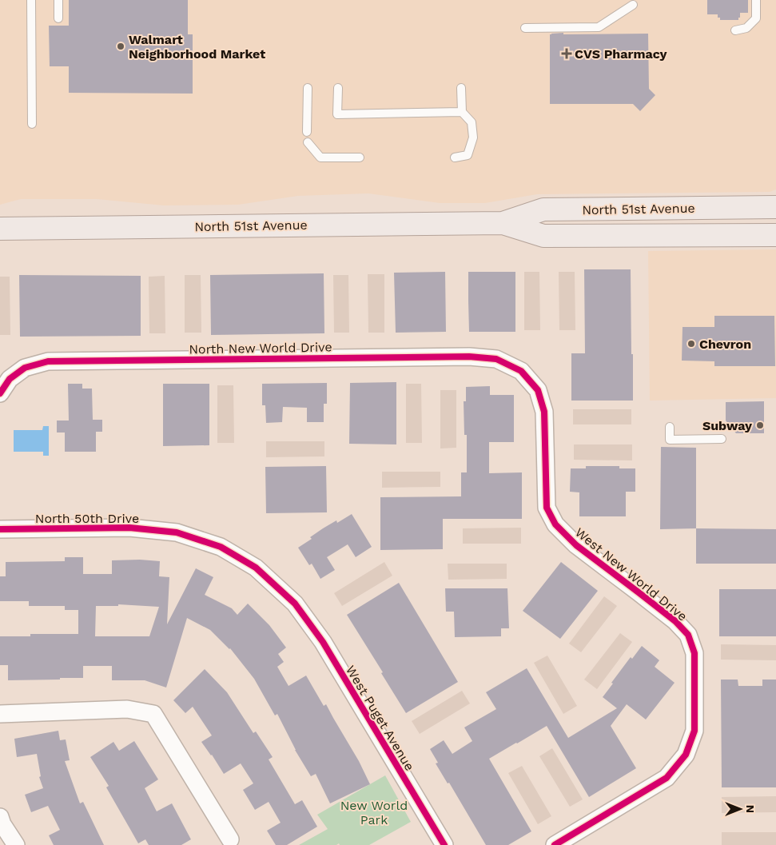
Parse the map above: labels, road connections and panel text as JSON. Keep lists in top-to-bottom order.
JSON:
{
  "streets": {
    "main road": ["North 51st Avenue"],
    "street": [
      "North New World Drive",
      "North 50th Drive",
      "West New World Drive",
      "West Puget Avenue"
    ]
  },
  "crossings": [
    ["North New World Drive", "West New World Drive"],
    ["North 50th Drive", "West Puget Avenue"]
  ],
  "parks": ["New World Park"],
  "places": {
    "other": ["Walmart Neighborhood Market", "Chevron", "Subway"],
    "health": ["CVS Pharmacy"]
  },
  "north": "right"
}
